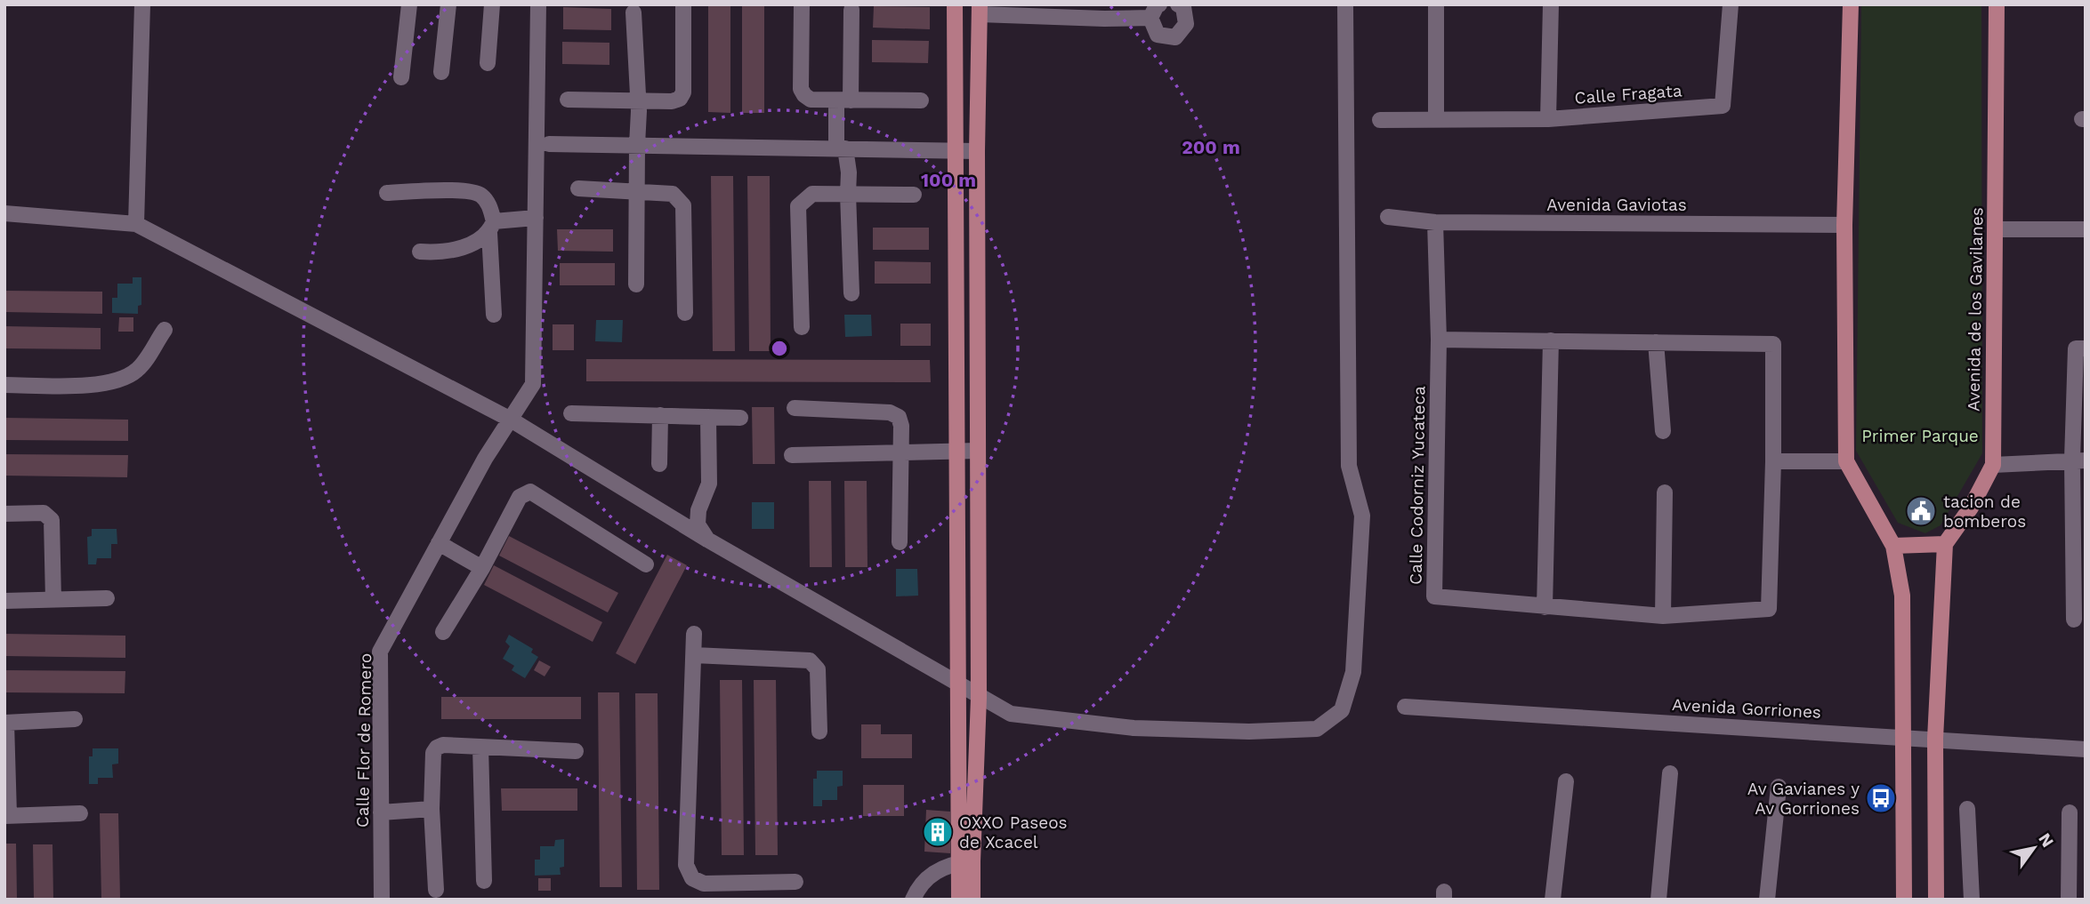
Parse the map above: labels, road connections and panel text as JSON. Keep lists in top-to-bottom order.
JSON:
{
  "streets": {
    "main road": ["Avenida de los Gavilanes"],
    "street": [
      "Calle Fragata",
      "Avenida Gaviotas",
      "Calle Codorniz Yucateca",
      "Avenida Gorriones",
      "Calle Flor de Romero"
    ]
  },
  "crossings": [
    ["Avenida Gaviotas", "Calle Codorniz Yucateca"]
  ],
  "parks": ["Primer Parque"],
  "places": {
    "public building": ["tacion de bomberos"],
    "bus stop": ["Av Gavianes y Av Gorriones"],
    "building": ["OXXO Paseos de Xcacel"]
  },
  "north": "top right",
  "rings": ["200 m", "100 m"]
}
